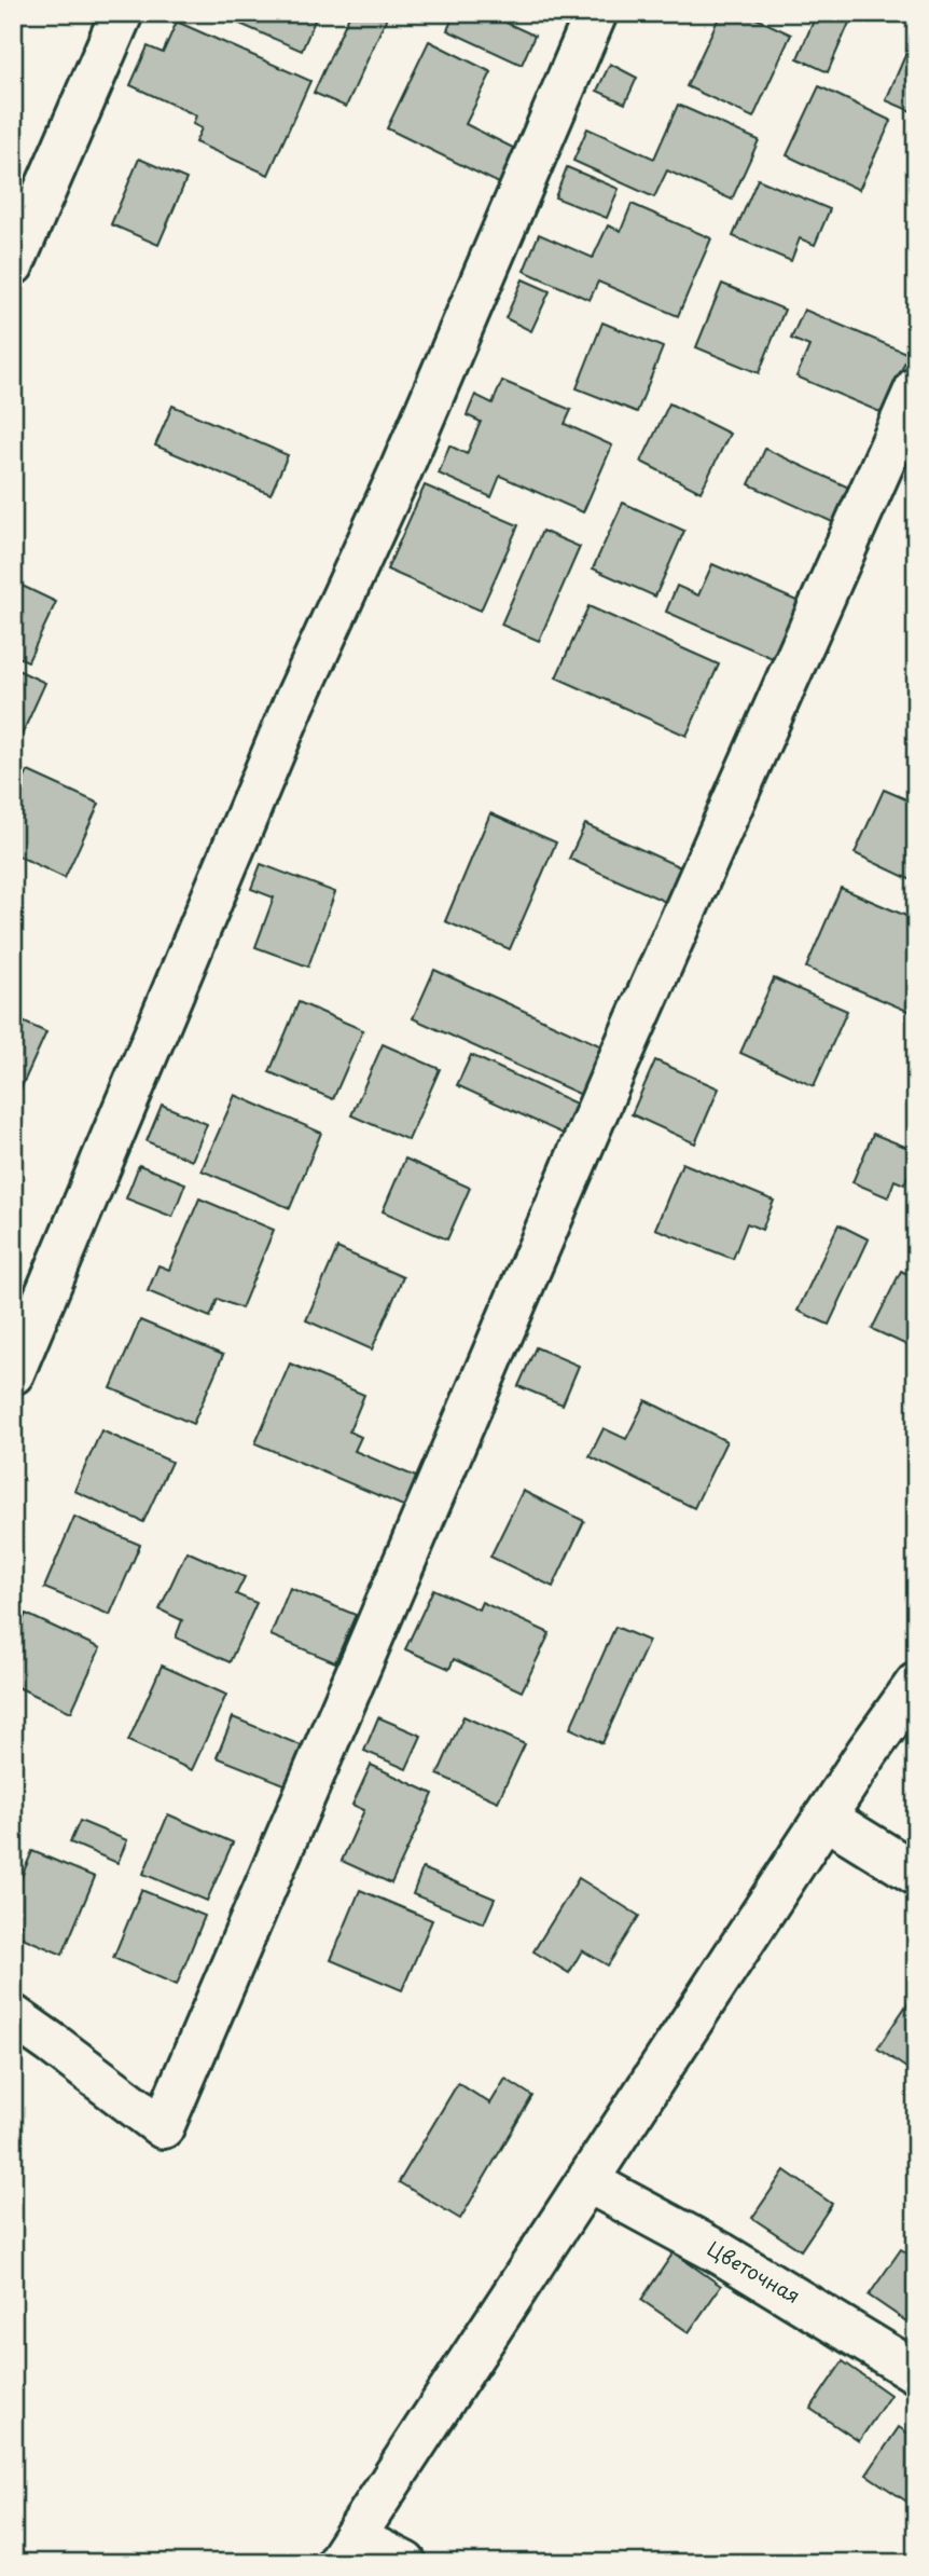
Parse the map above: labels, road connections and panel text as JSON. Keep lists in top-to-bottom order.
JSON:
{
  "streets": {
    "street": ["Цветочная"]
  }
}
